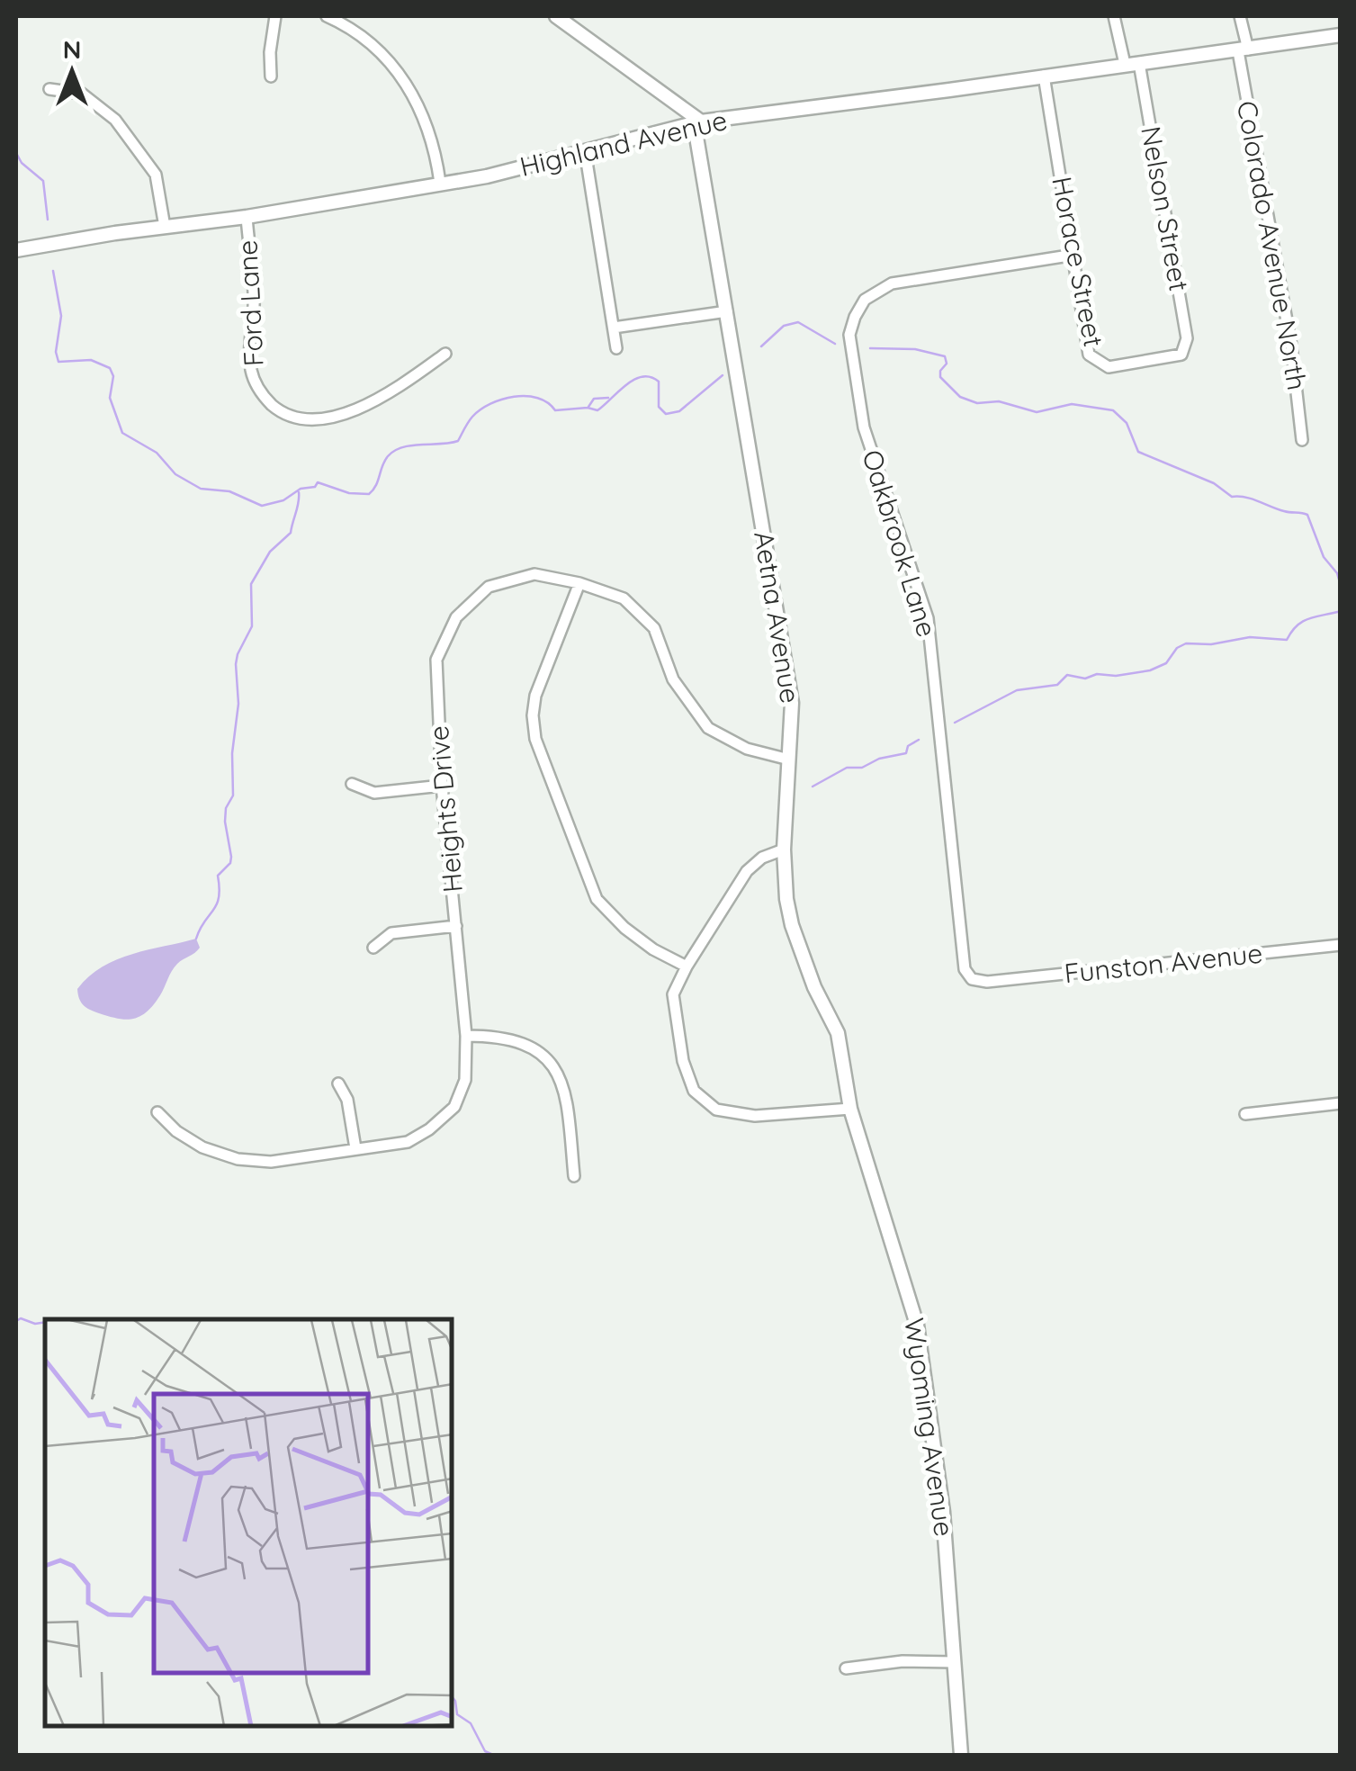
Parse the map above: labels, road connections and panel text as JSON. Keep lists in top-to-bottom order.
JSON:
{
  "streets": {
    "street": [
      "Highland Avenue",
      "Nelson Street",
      "Colorado Avenue North",
      "Horace Street",
      "Ford Lane",
      "Oakbrook Lane",
      "Aetna Avenue",
      "Heights Drive",
      "Funston Avenue",
      "Wyoming Avenue"
    ]
  },
  "crossings": [
    ["Highland Avenue", "Nelson Street"],
    ["Highland Avenue", "Colorado Avenue North"],
    ["Highland Avenue", "Horace Street"],
    ["Highland Avenue", "Ford Lane"],
    ["Highland Avenue", "Aetna Avenue"],
    ["Nelson Street", "Horace Street"],
    ["Horace Street", "Oakbrook Lane"],
    ["Oakbrook Lane", "Funston Avenue"],
    ["Aetna Avenue", "Heights Drive"],
    ["Aetna Avenue", "Wyoming Avenue"]
  ],
  "north": "top"
}
